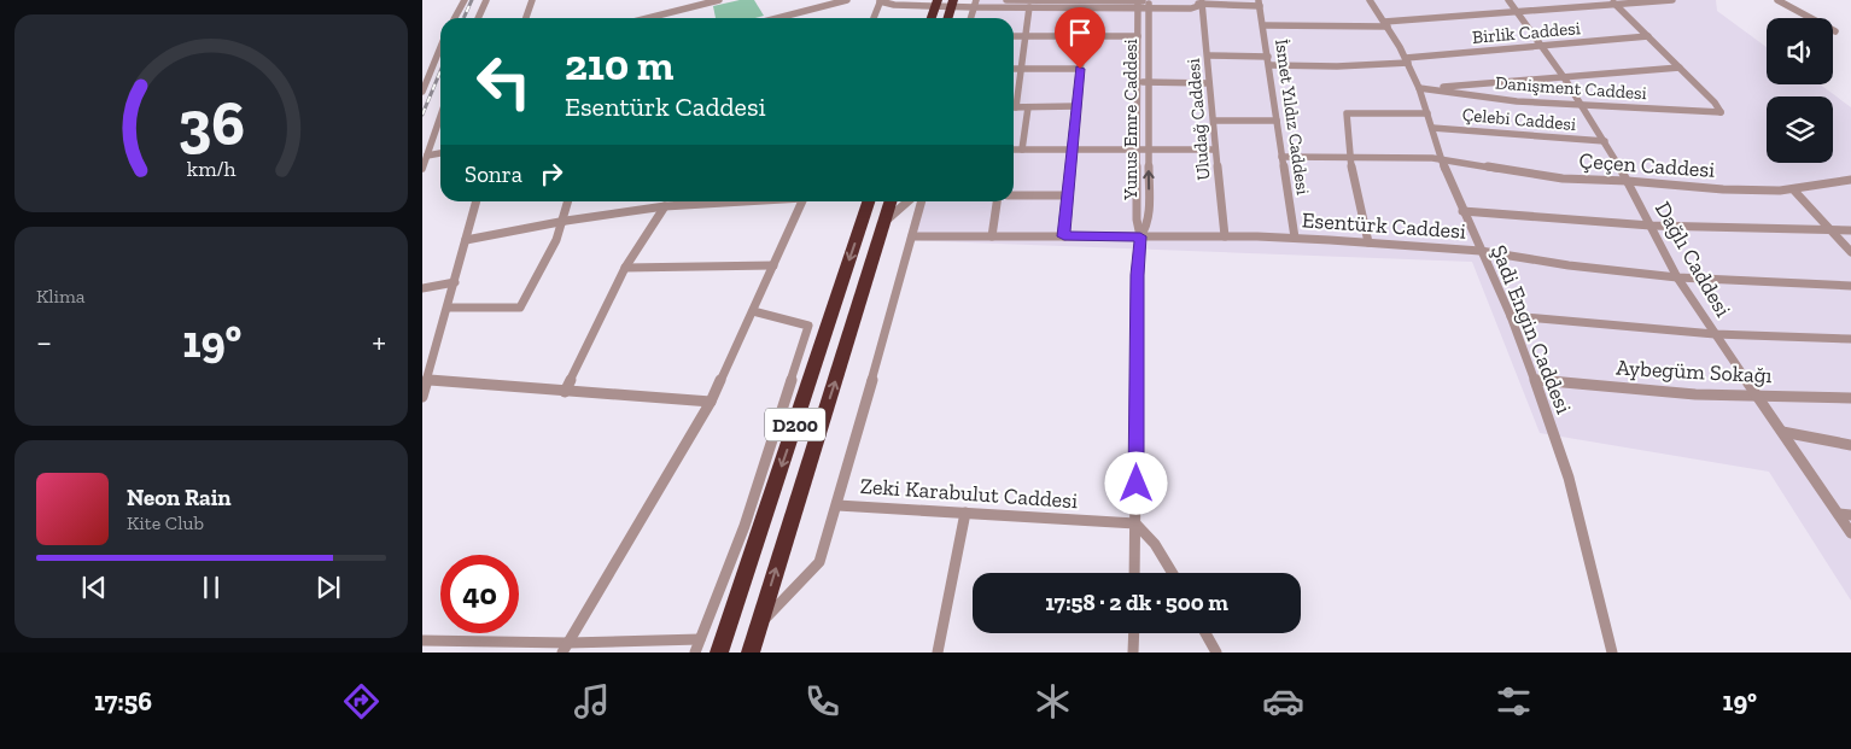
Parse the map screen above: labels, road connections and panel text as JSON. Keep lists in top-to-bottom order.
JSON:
{
  "streets": {
    "highway": ["D200"],
    "street": [
      "Birlik Caddesi",
      "Danişment Caddesi",
      "İsmet Yıldız Caddesi",
      "Yunus Emre Caddesi",
      "Uludağ Caddesi",
      "Çelebi Caddesi",
      "Çeçen Caddesi",
      "Esentürk Caddesi",
      "Dağlı Caddesi",
      "Şadi Engin Caddesi",
      "Aybegüm Sokağı",
      "Zeki Karabulut Caddesi"
    ]
  },
  "crossings": [
    ["Birlik Caddesi", "İsmet Yıldız Caddesi"],
    ["Birlik Caddesi", "Dağlı Caddesi"],
    ["Birlik Caddesi", "Şadi Engin Caddesi"],
    ["Danişment Caddesi", "Dağlı Caddesi"],
    ["Danişment Caddesi", "Şadi Engin Caddesi"],
    ["İsmet Yıldız Caddesi", "Çeçen Caddesi"],
    ["İsmet Yıldız Caddesi", "Esentürk Caddesi"],
    ["Yunus Emre Caddesi", "Esentürk Caddesi"],
    ["Yunus Emre Caddesi", "Zeki Karabulut Caddesi"],
    ["Uludağ Caddesi", "Esentürk Caddesi"],
    ["Çelebi Caddesi", "Dağlı Caddesi"],
    ["Çelebi Caddesi", "Şadi Engin Caddesi"],
    ["Çeçen Caddesi", "Dağlı Caddesi"],
    ["Çeçen Caddesi", "Şadi Engin Caddesi"],
    ["Esentürk Caddesi", "Dağlı Caddesi"],
    ["Esentürk Caddesi", "Şadi Engin Caddesi"],
    ["Dağlı Caddesi", "Aybegüm Sokağı"],
    ["Şadi Engin Caddesi", "Aybegüm Sokağı"]
  ],
  "page": {
    "turn": ["210 m", "Esentürk Caddesi"],
    "then": "Sonra",
    "tile": "Klima",
    "heat": ["−", "19°", "+"],
    "song": ["Neon Rain", "Kite Club"],
    "limit": "40",
    "trip": "17:58 · 2 dk · 500 m",
    "tabs": ["17:56", "19°"],
    "gauge": ["36", "km/h"]
  }
}
